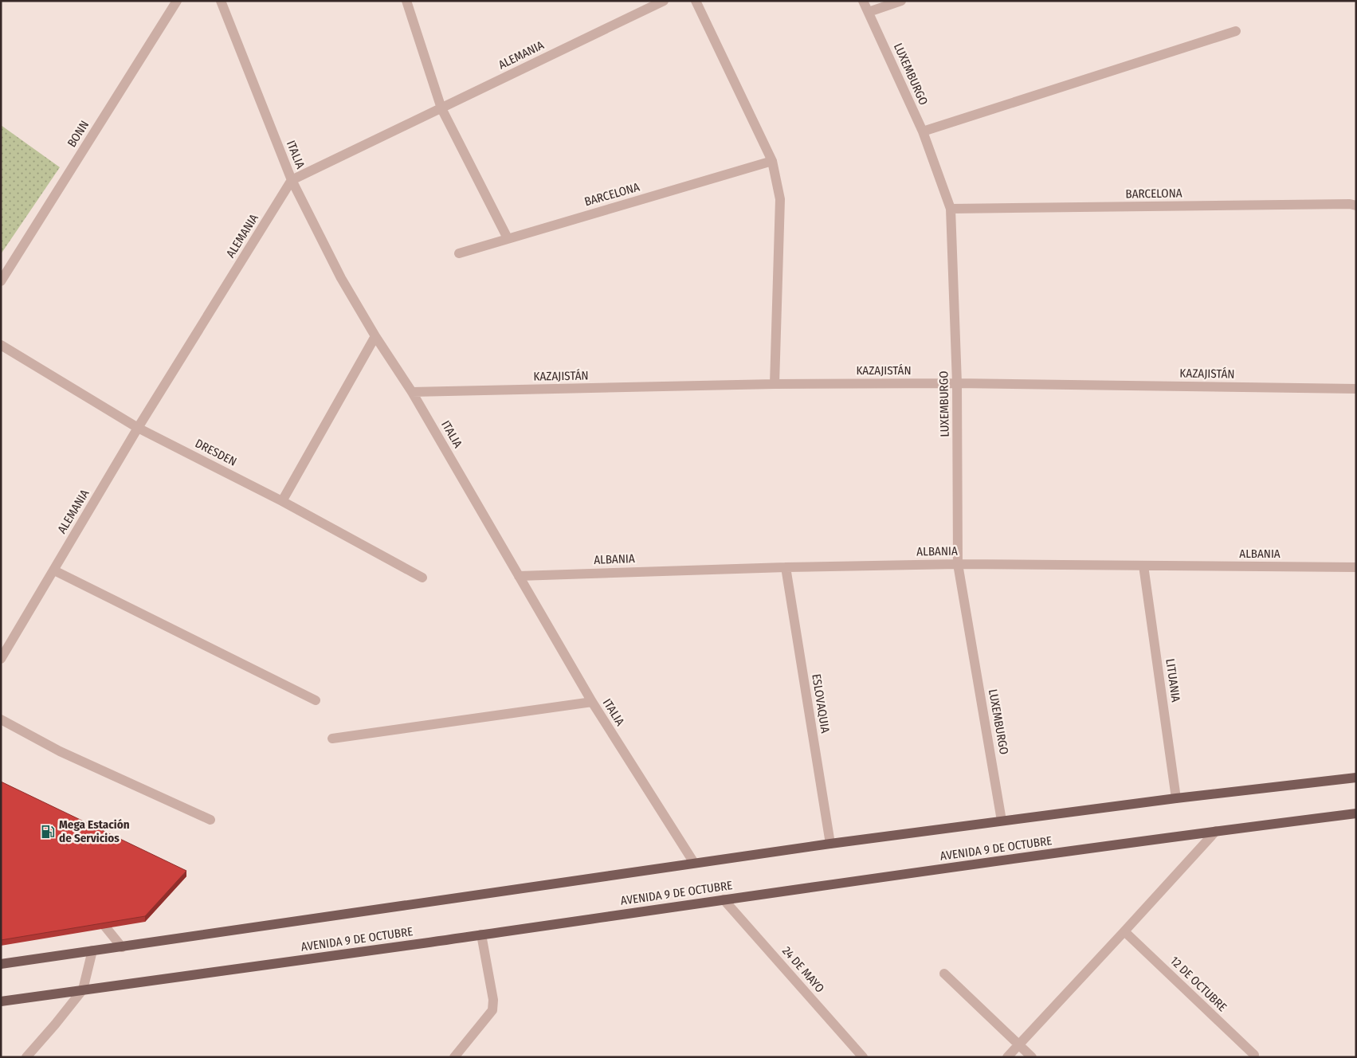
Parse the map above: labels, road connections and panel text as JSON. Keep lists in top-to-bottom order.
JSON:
{
  "streets": {
    "main road": ["AVENIDA 9 DE OCTUBRE"],
    "street": [
      "ALEMANIA",
      "LUXEMBURGO",
      "BONN",
      "ITALIA",
      "BARCELONA",
      "KAZAJISTÁN",
      "DRESDEN",
      "ALBANIA",
      "LITUANIA",
      "ESLOVAQUIA",
      "24 DE MAYO",
      "12 DE OCTUBRE"
    ]
  },
  "crossings": [
    ["ALEMANIA", "ITALIA"],
    ["ALEMANIA", "DRESDEN"],
    ["LUXEMBURGO", "BARCELONA"],
    ["LUXEMBURGO", "KAZAJISTÁN"],
    ["LUXEMBURGO", "ALBANIA"],
    ["ITALIA", "KAZAJISTÁN"],
    ["ITALIA", "ALBANIA"],
    ["ALBANIA", "LITUANIA"],
    ["ALBANIA", "ESLOVAQUIA"],
    ["AVENIDA 9 DE OCTUBRE", "24 DE MAYO"]
  ],
  "places": {
    "fuel station": ["Mega Estación de Servicios"]
  }
}
